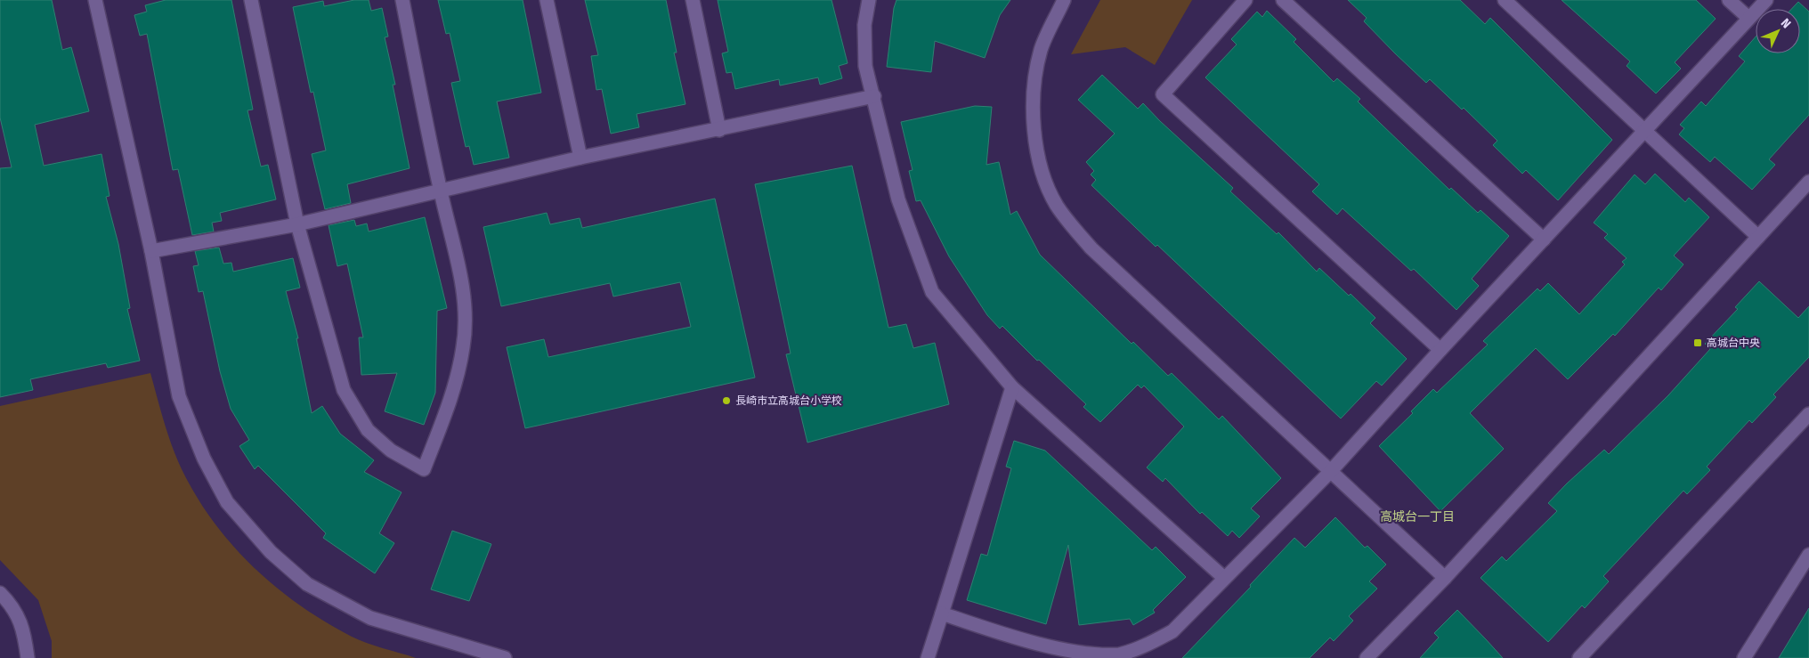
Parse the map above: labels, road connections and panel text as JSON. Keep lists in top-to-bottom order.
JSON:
{
  "districts": ["高城台一丁目"],
  "places": {
    "transit": ["高城台中央"],
    "other": ["長崎市立高城台小学校"]
  },
  "north": "top right"
}
